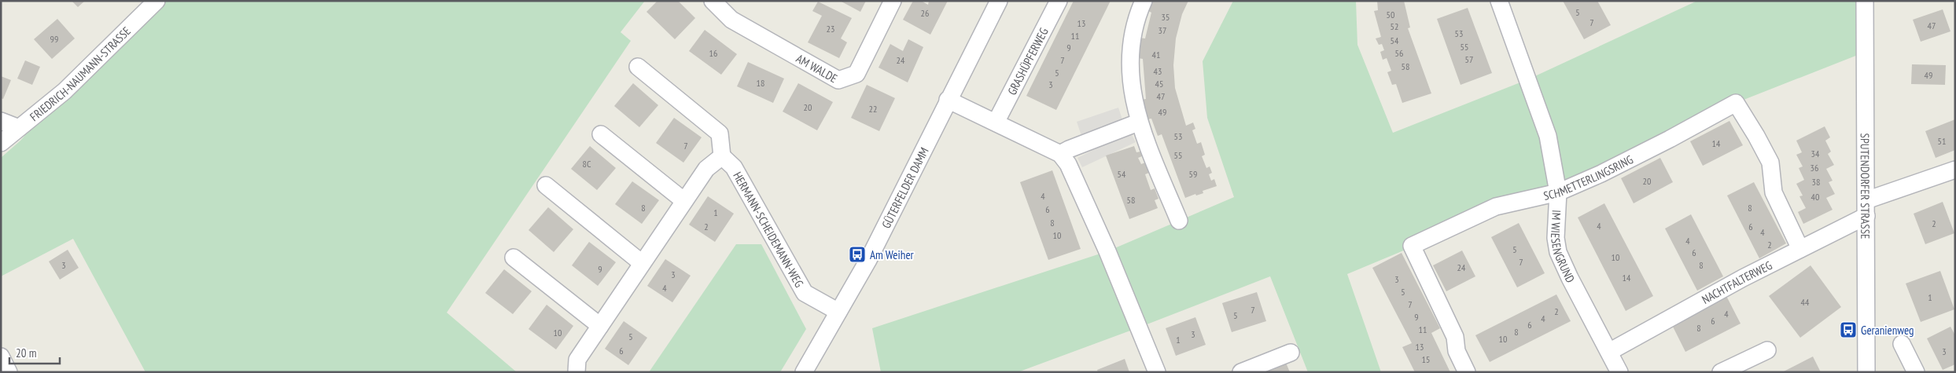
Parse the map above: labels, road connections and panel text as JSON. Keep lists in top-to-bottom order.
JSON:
{
  "streets": {
    "street": [
      "GRASHÜPFERWEG",
      "AM WALDE",
      "FRIEDRICH-NAUMANN-STRASSE",
      "SCHMETTERLINGSRING",
      "SPUTENDORFER STRASSE",
      "GÜTERFELDER DAMM",
      "HERMANN-SCHEIDEMANN-WEG",
      "IM WIESENGRUND",
      "NACHTFALTERWEG"
    ]
  },
  "crossings": [
    ["SCHMETTERLINGSRING", "IM WIESENGRUND"],
    ["SCHMETTERLINGSRING", "NACHTFALTERWEG"],
    ["SPUTENDORFER STRASSE", "NACHTFALTERWEG"],
    ["GÜTERFELDER DAMM", "HERMANN-SCHEIDEMANN-WEG"],
    ["IM WIESENGRUND", "NACHTFALTERWEG"]
  ],
  "places": {
    "bus stop": ["Am Weiher", "Geranienweg"]
  },
  "house_numbers": [
    "5",
    "26",
    "50",
    "35",
    "7",
    "13",
    "47",
    "52",
    "23",
    "37",
    "53",
    "11",
    "99",
    "54",
    "55",
    "9",
    "16",
    "56",
    "41",
    "57",
    "24",
    "7",
    "58",
    "43",
    "5",
    "49",
    "18",
    "45",
    "3",
    "47",
    "20",
    "22",
    "49",
    "53",
    "51",
    "14",
    "7",
    "34",
    "55",
    "8C",
    "36",
    "54",
    "59",
    "20",
    "38",
    "4",
    "40",
    "58",
    "8",
    "8",
    "6",
    "1",
    "8",
    "2",
    "4",
    "2",
    "6",
    "4",
    "10",
    "4",
    "2",
    "5",
    "6",
    "10",
    "7",
    "3",
    "8",
    "24",
    "9",
    "3",
    "14",
    "3",
    "4",
    "5",
    "1",
    "44",
    "7",
    "7",
    "2",
    "4",
    "5",
    "9",
    "4",
    "6",
    "6",
    "8",
    "11",
    "8",
    "10",
    "3",
    "5",
    "10",
    "1",
    "13",
    "6",
    "3",
    "15"
  ],
  "scale_bar": "20 m"
}
